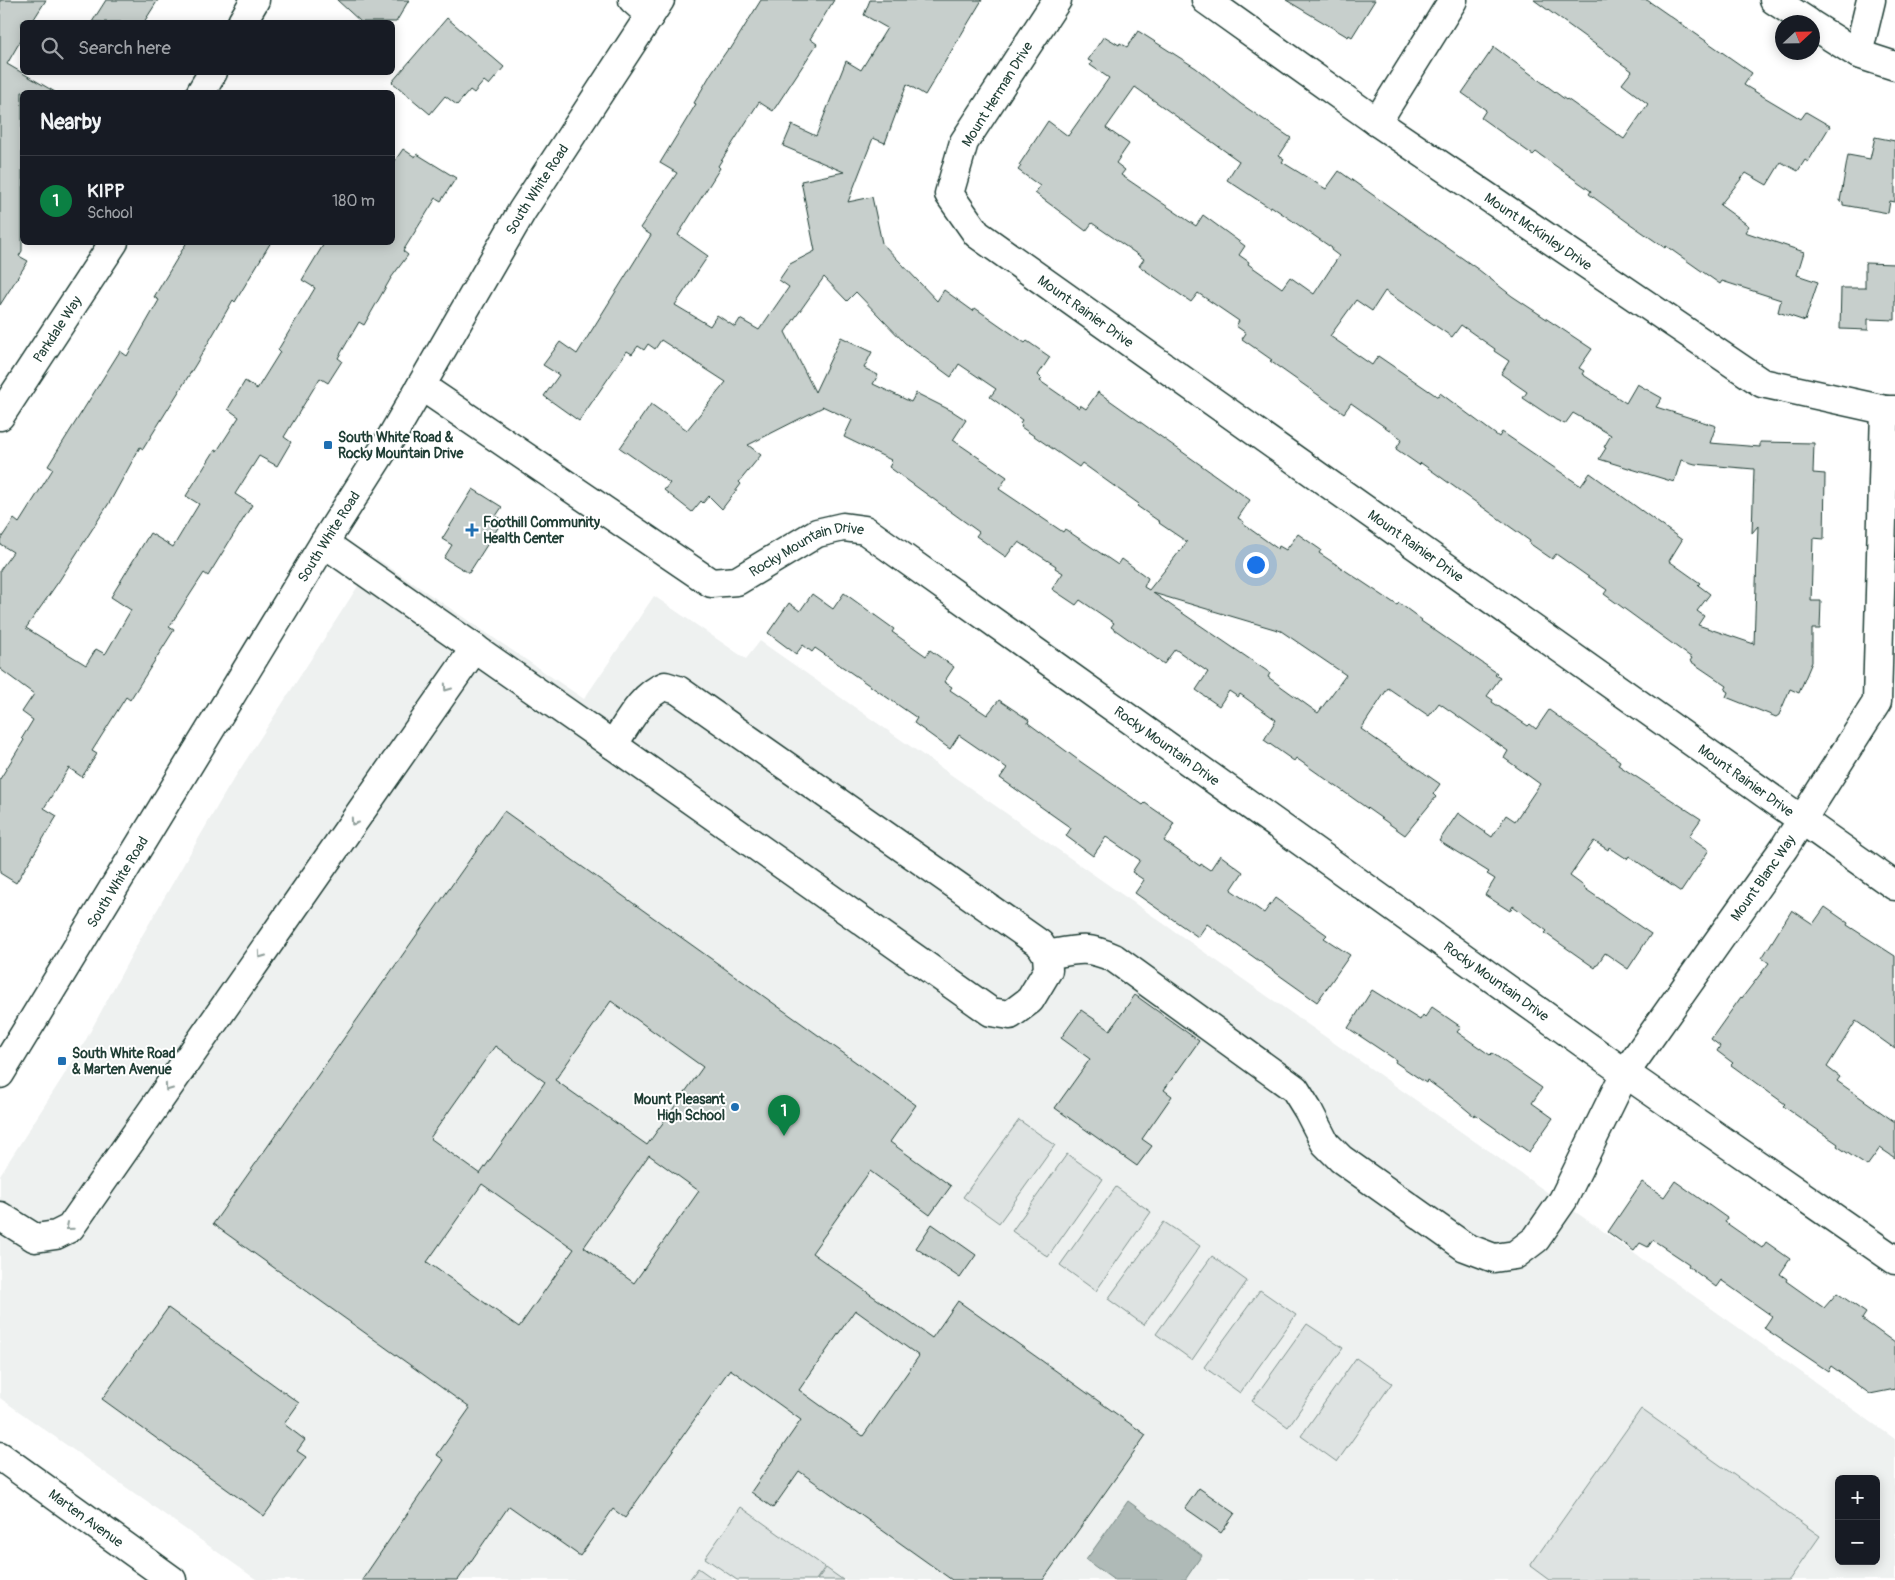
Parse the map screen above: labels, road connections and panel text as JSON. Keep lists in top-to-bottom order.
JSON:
{
  "streets": {
    "street": [
      "Mount Herman Drive",
      "South White Road",
      "Mount McKinley Drive",
      "Mount Rainier Drive",
      "Parkdale Way",
      "Rocky Mountain Drive",
      "Mount Blanc Way",
      "Marten Avenue"
    ]
  },
  "crossings": [
    ["Mount Herman Drive", "Mount Rainier Drive"],
    ["South White Road", "Rocky Mountain Drive"],
    ["Mount McKinley Drive", "Mount Blanc Way"],
    ["Mount Rainier Drive", "Mount Blanc Way"],
    ["Rocky Mountain Drive", "Mount Blanc Way"]
  ],
  "places": {
    "transit": ["South White Road & Rocky Mountain Drive", "South White Road & Marten Avenue"],
    "health": ["Foothill Community Health Center"],
    "other": ["Mount Pleasant High School"]
  },
  "north": "right",
  "page": {
    "search": "Search here",
    "heading": "Nearby",
    "list": [
      {
        "mark": "1",
        "name": "KIPP",
        "note": "School",
        "value": "180 m"
      }
    ],
    "pins": "1",
    "map_buttons": ["+", "−"]
  }
}
